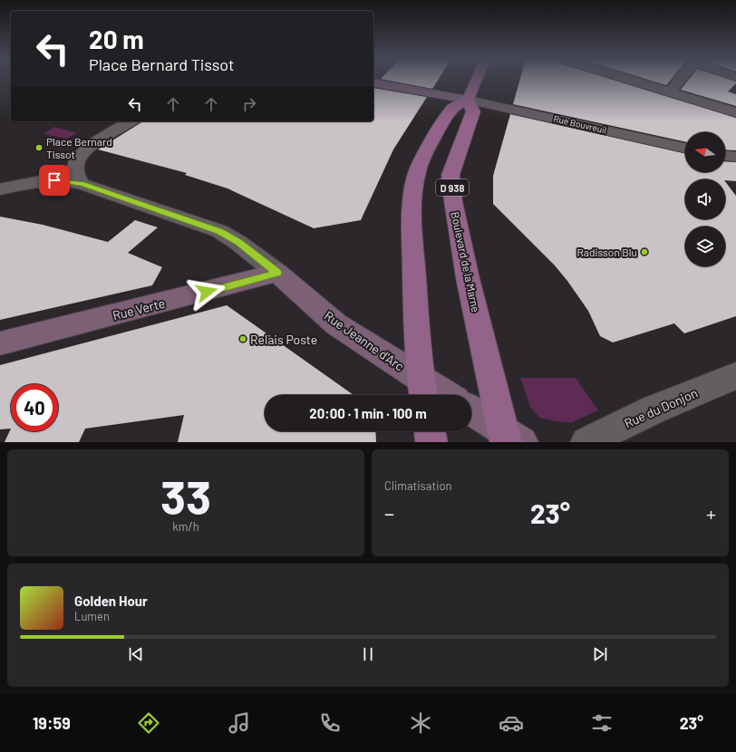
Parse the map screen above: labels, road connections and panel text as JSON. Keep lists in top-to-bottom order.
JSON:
{
  "streets": {
    "main road": ["D 938", "Boulevard de la Marne"],
    "street": [
      "Rue Bouvreuil",
      "Rue Verte",
      "Rue Jeanne d'Arc",
      "Rue du Donjon"
    ]
  },
  "crossings": [
    ["Rue Bouvreuil", "Boulevard de la Marne"],
    ["Rue Verte", "Rue Jeanne d'Arc"]
  ],
  "places": ["Place Bernard Tissot", "Radisson Blu", "Relais Poste"],
  "north": "left",
  "page": {
    "turn": ["20 m", "Place Bernard Tissot"],
    "limit": "40",
    "trip": "20:00 · 1 min · 100 m",
    "tile": [
      ["33", "km/h"],
      "Climatisation"
    ],
    "heat": ["−", "23°", "+"],
    "song": ["Golden Hour", "Lumen"],
    "tabs": ["19:59", "23°"]
  }
}
